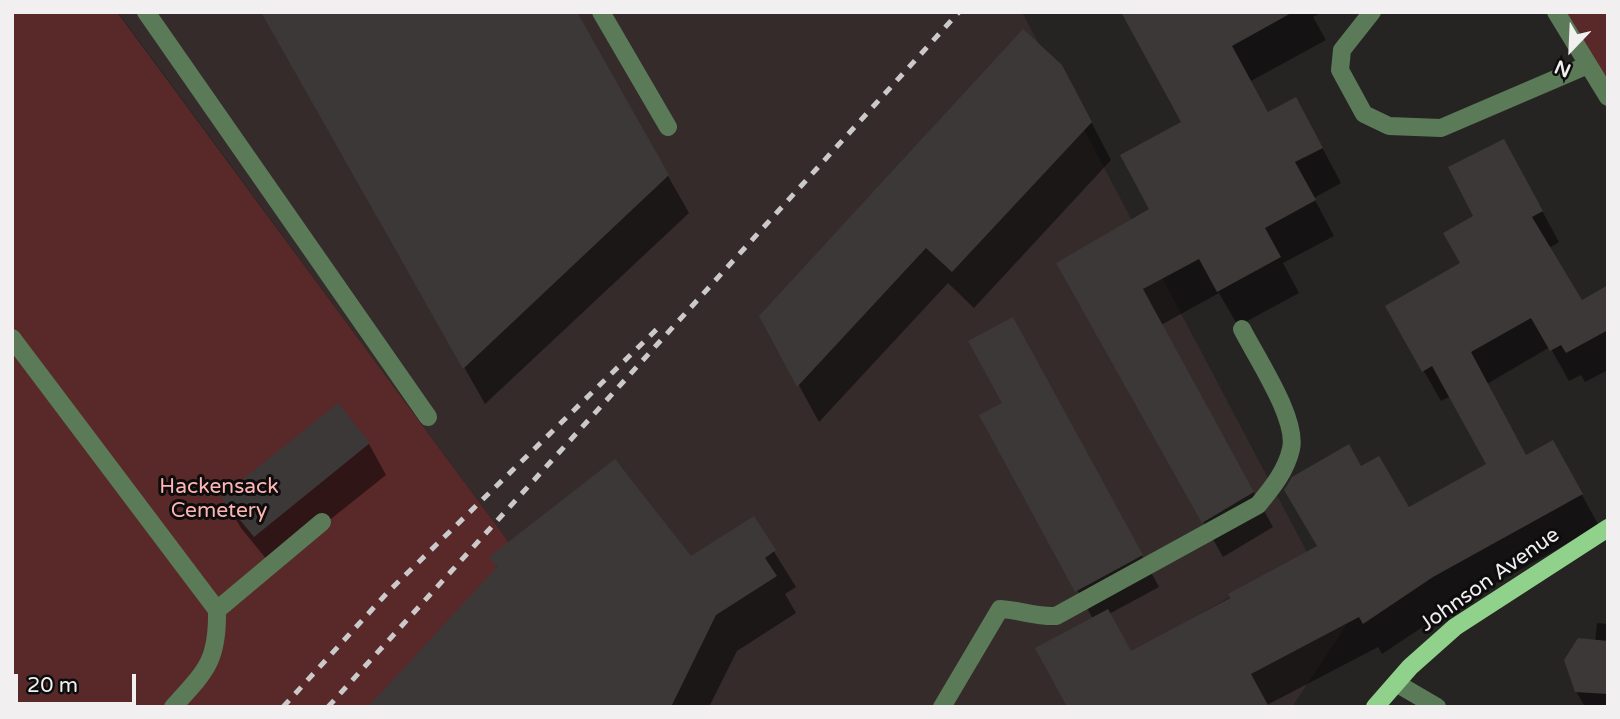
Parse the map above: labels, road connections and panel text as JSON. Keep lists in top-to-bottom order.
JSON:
{
  "streets": {
    "main road": ["Johnson Avenue"]
  },
  "parks": ["Hackensack Cemetery"],
  "scale_bar": "20 m",
  "north": "bottom left"
}
